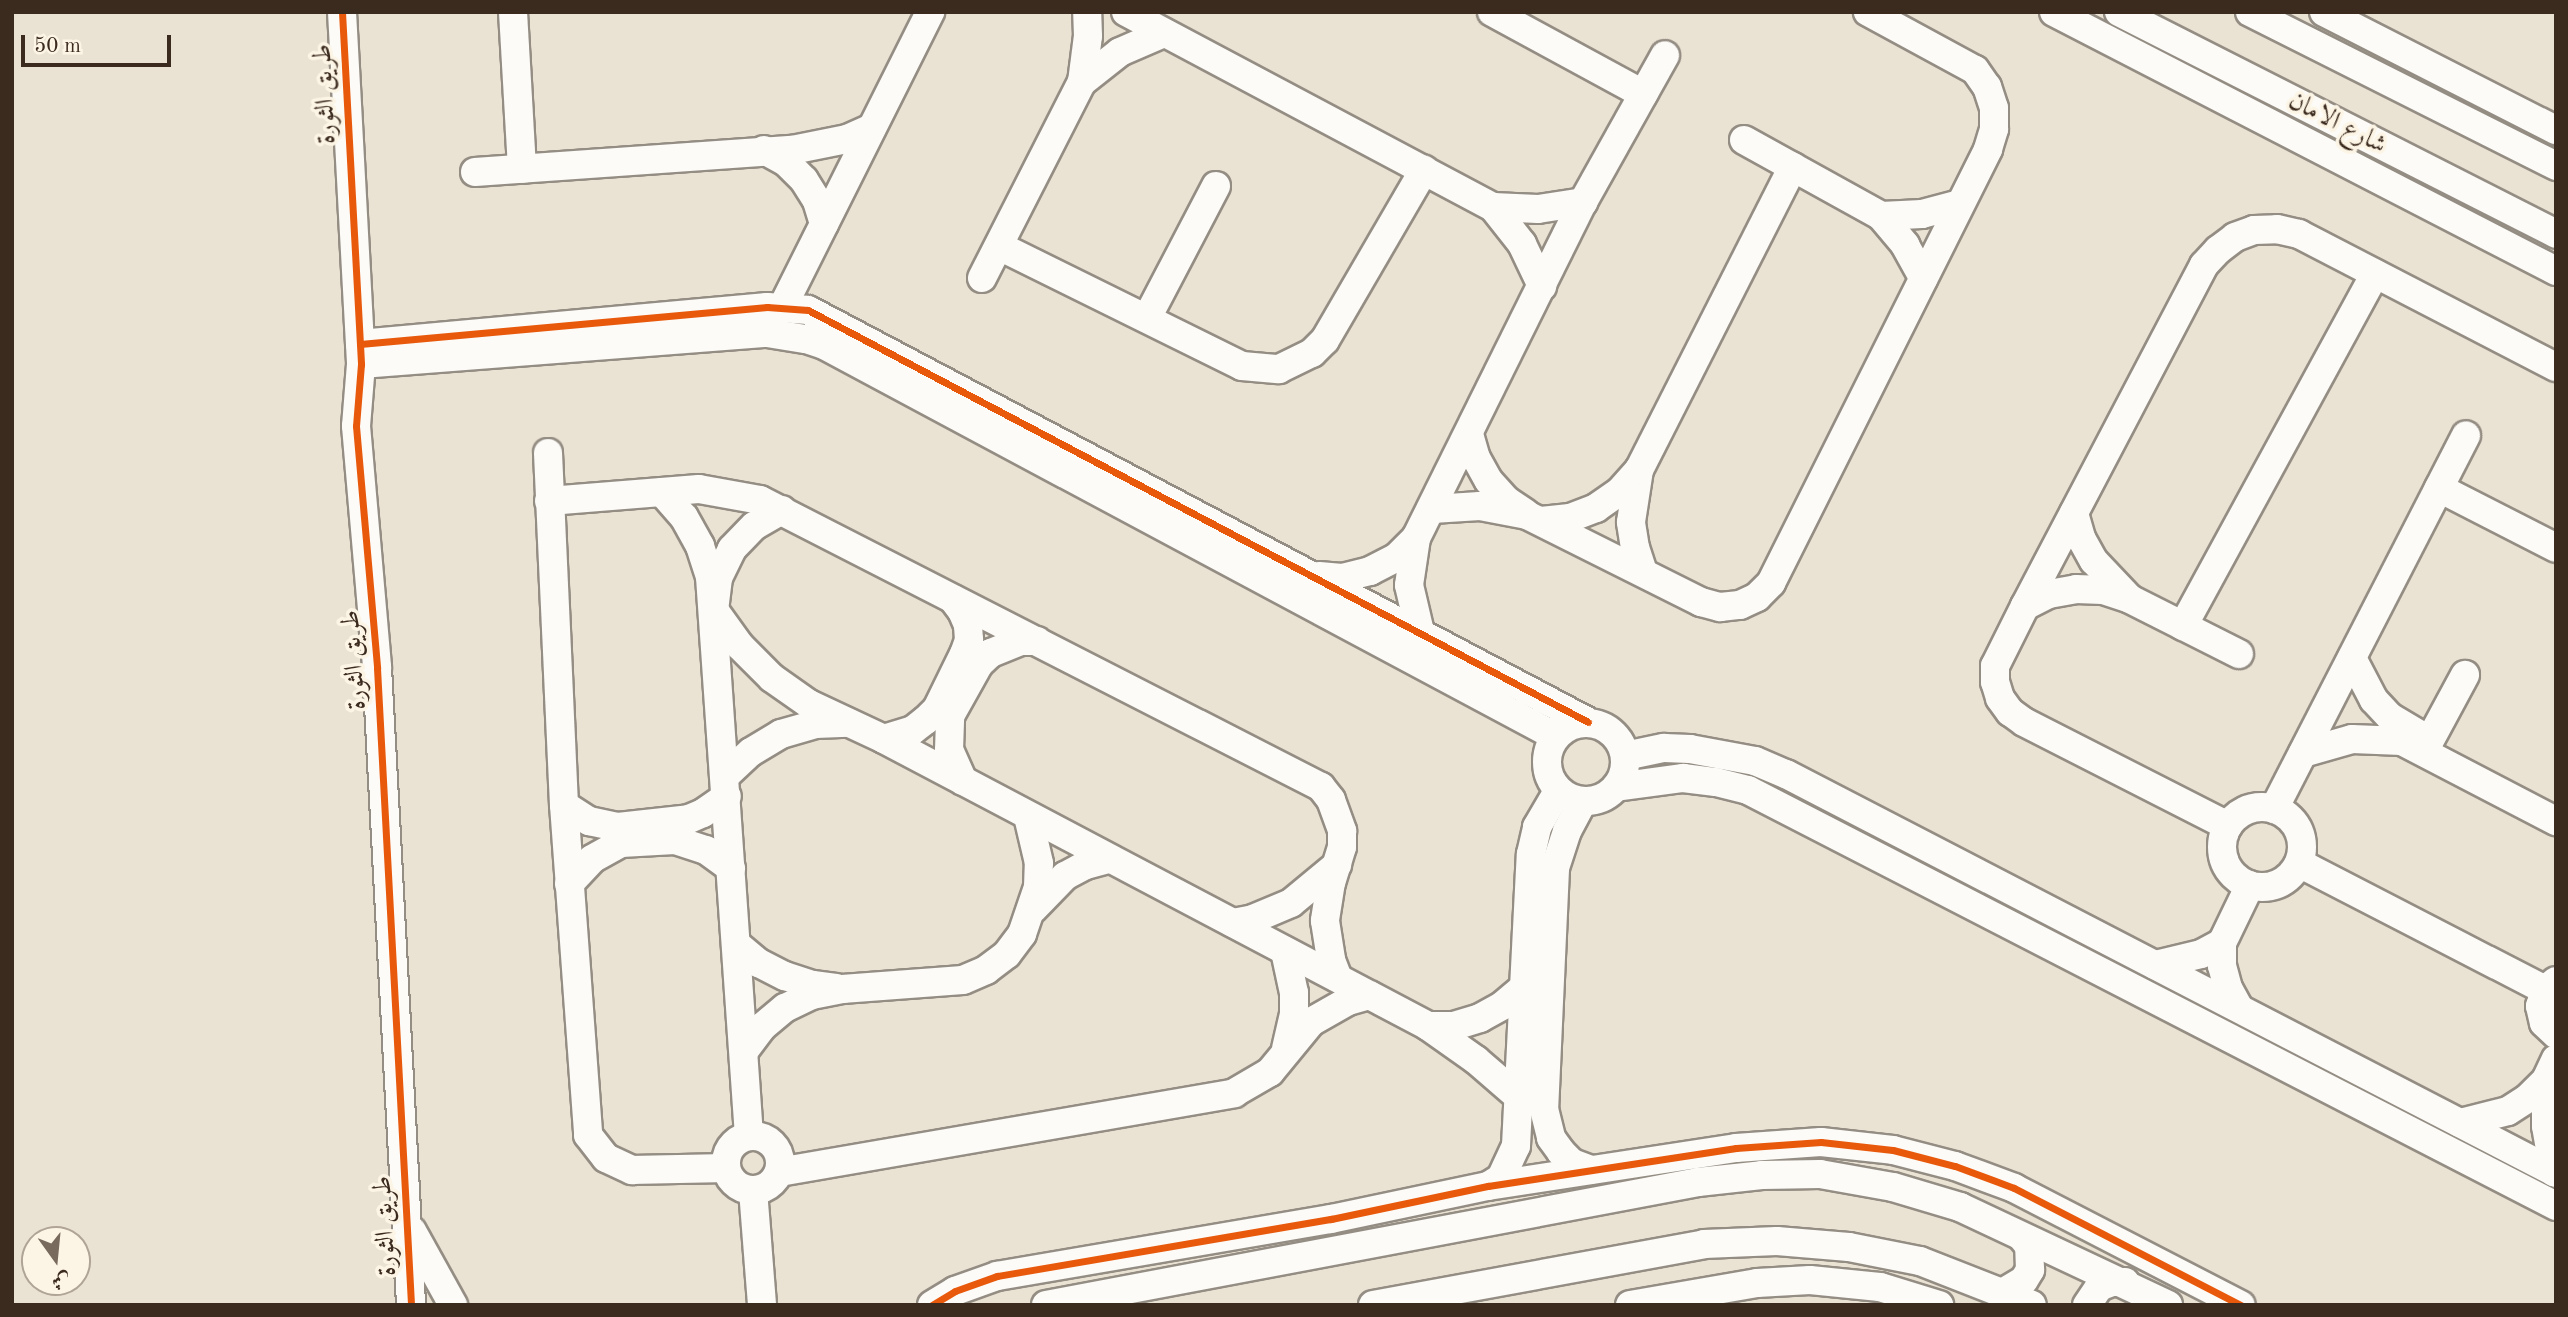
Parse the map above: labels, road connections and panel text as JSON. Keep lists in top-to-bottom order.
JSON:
{
  "streets": {
    "street": ["طريق الثورة", "شارع الامان"]
  },
  "scale_bar": "50 m",
  "north": "bottom"
}
